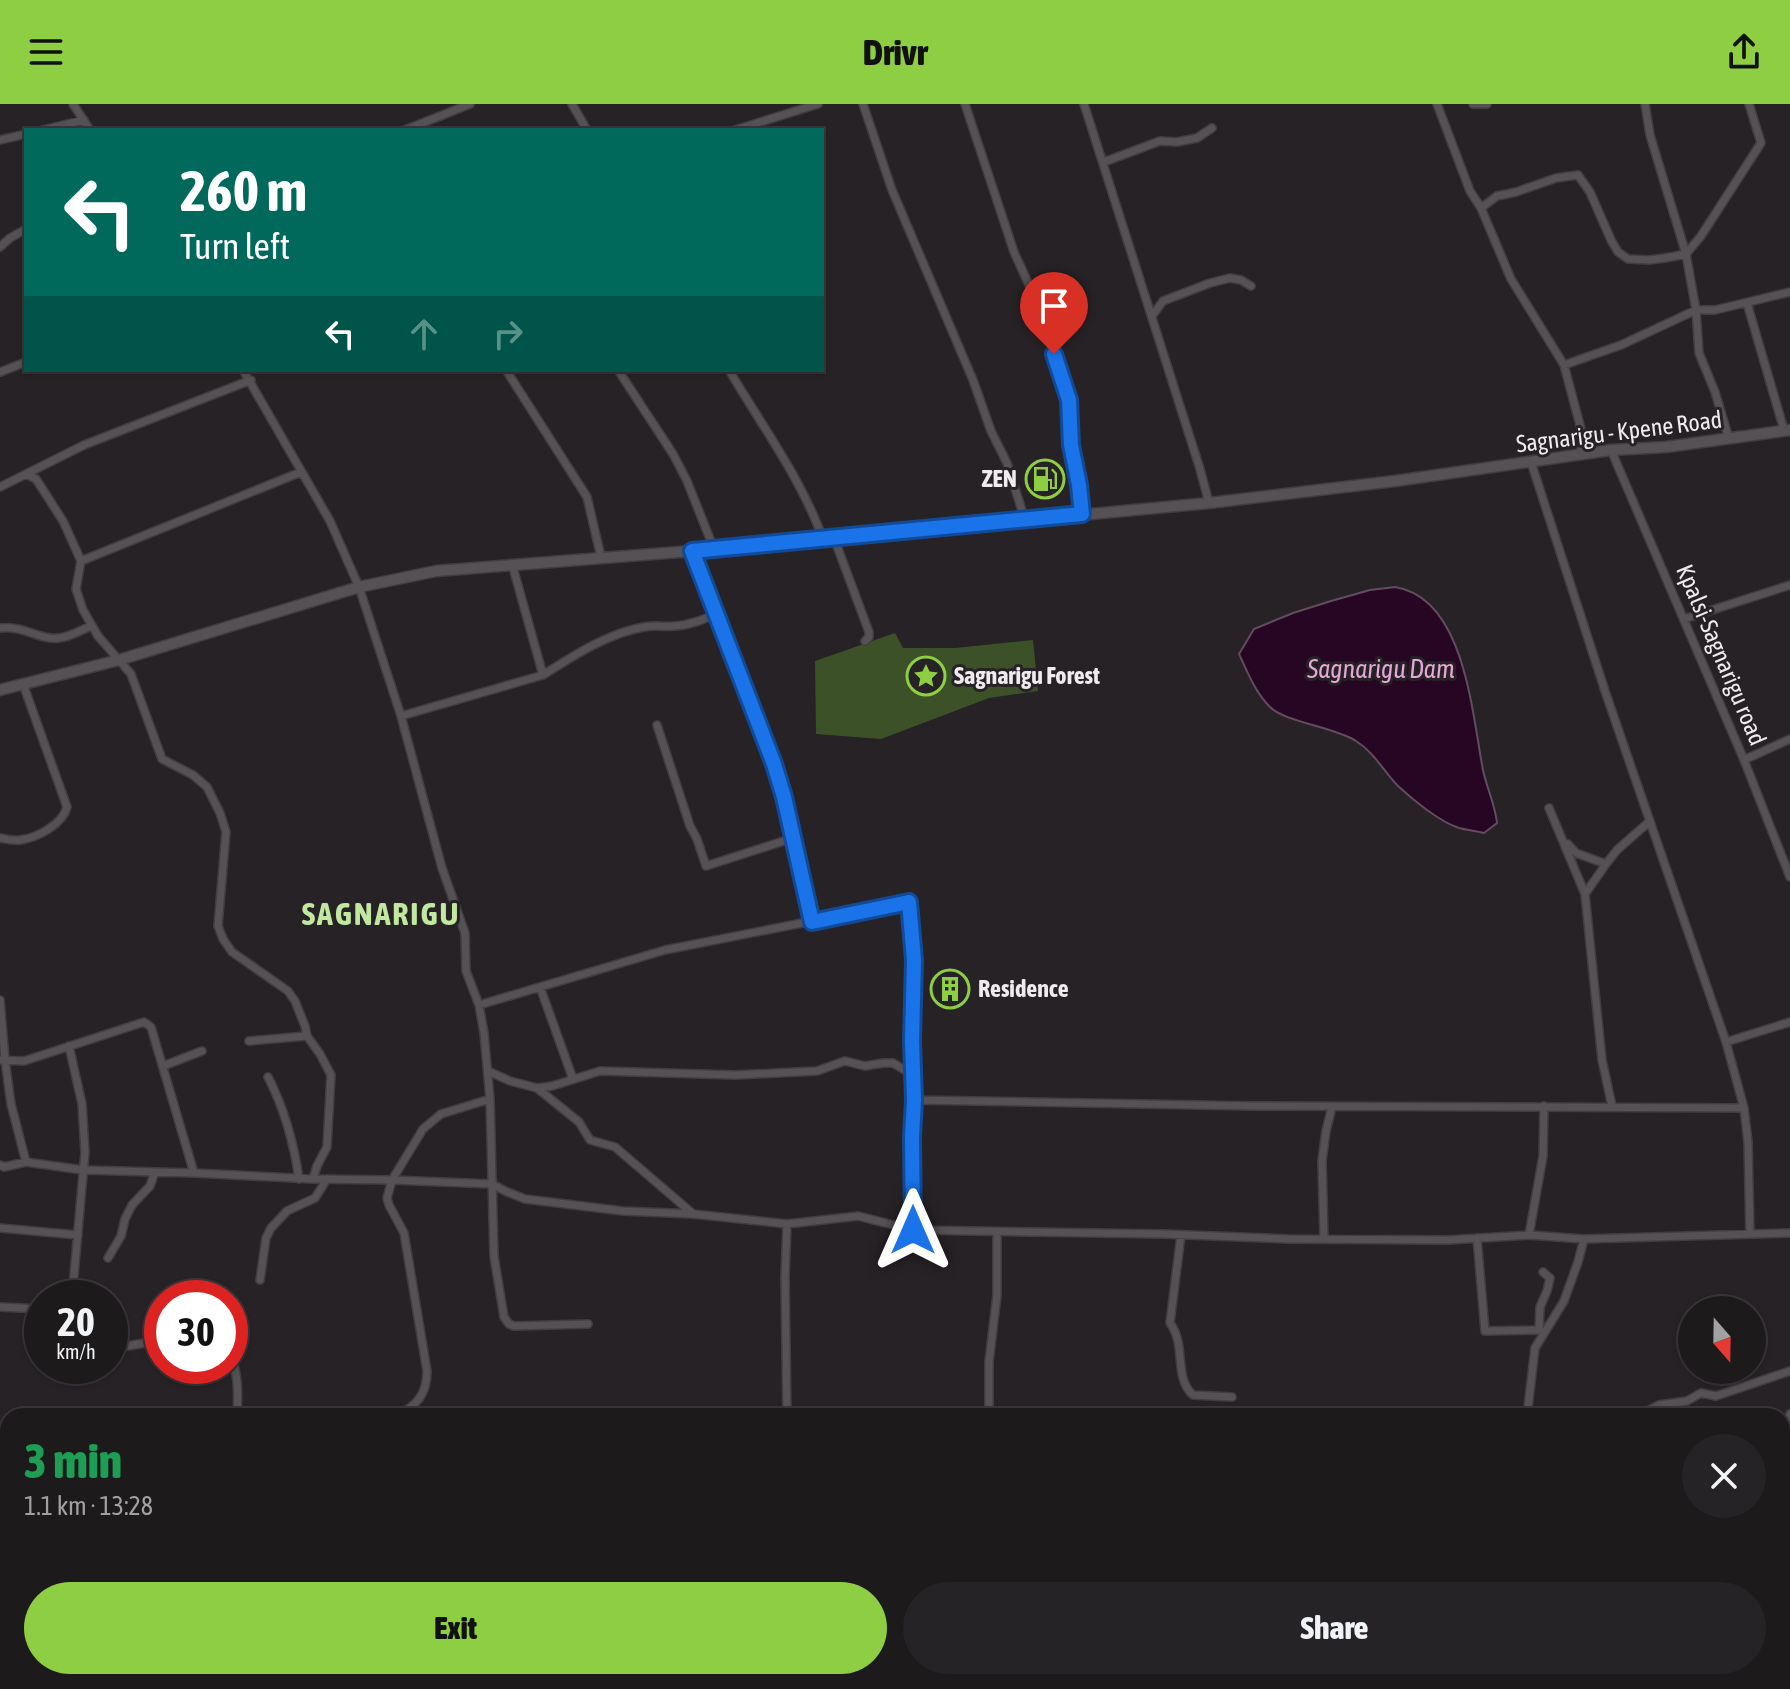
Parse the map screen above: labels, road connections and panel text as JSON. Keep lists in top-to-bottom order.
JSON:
{
  "streets": {
    "street": ["Sagnarigu - Kpene Road", "Kpalsi-Sagnarigu road"]
  },
  "crossings": [
    ["Sagnarigu - Kpene Road", "Kpalsi-Sagnarigu road"]
  ],
  "districts": ["SAGNARIGU"],
  "water": ["Sagnarigu Dam"],
  "places": {
    "fuel station": ["ZEN"],
    "place": ["Sagnarigu Forest"],
    "building": ["Residence"]
  },
  "north": "bottom",
  "page": {
    "header": "Drivr",
    "turn": ["260 m", "Turn left"],
    "speed": "20 km/h",
    "limit": "30",
    "heading": ["3 min", "1.1 km · 13:28"],
    "buttons": ["Exit", "Share"]
  }
}
